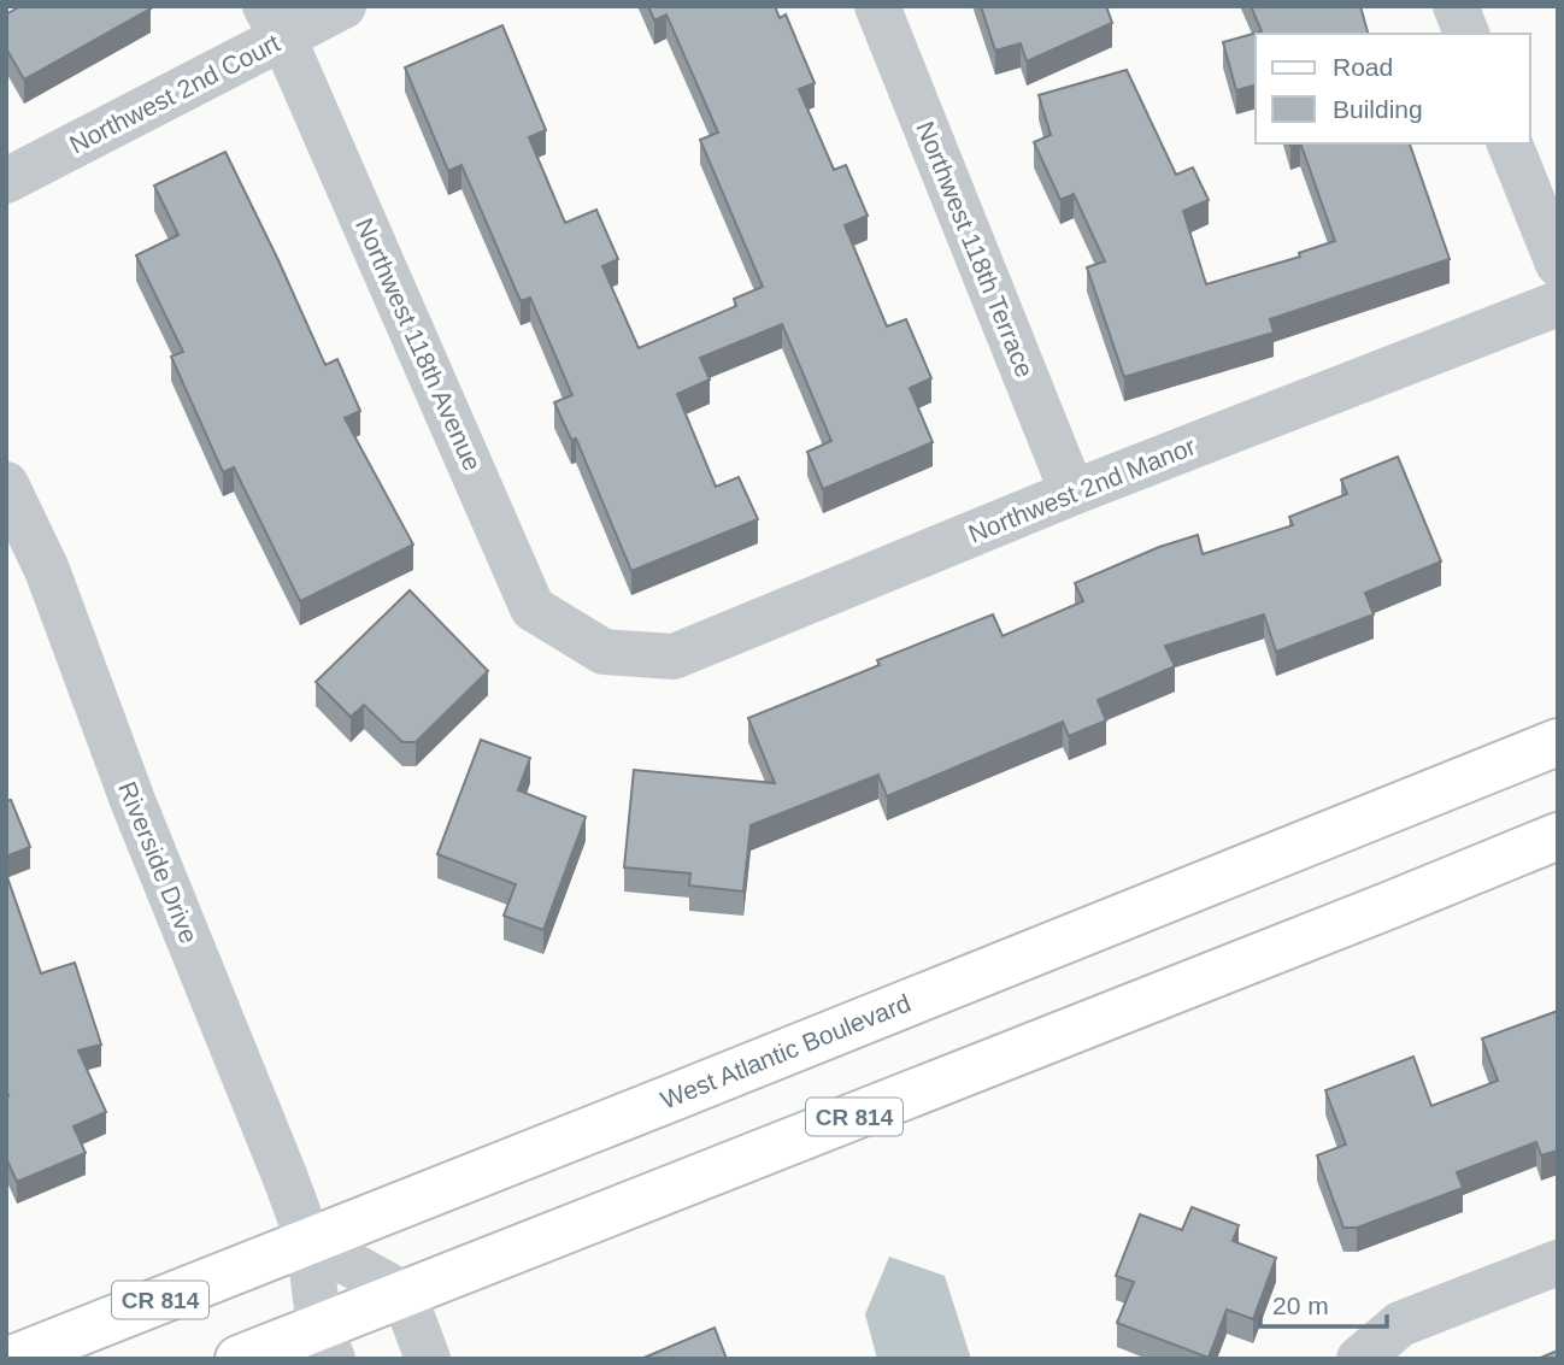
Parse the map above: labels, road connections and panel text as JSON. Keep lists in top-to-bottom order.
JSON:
{
  "streets": {
    "main road": ["West Atlantic Boulevard", "CR 814"],
    "street": [
      "Northwest 2nd Court",
      "Northwest 118th Terrace",
      "Northwest 118th Avenue",
      "Northwest 2nd Manor",
      "Riverside Drive"
    ]
  },
  "crossings": [
    ["Northwest 2nd Court", "Northwest 118th Avenue"],
    ["Northwest 118th Terrace", "Northwest 2nd Manor"],
    ["Northwest 118th Avenue", "Northwest 2nd Manor"],
    ["Riverside Drive", "West Atlantic Boulevard"],
    ["Riverside Drive", "CR 814"]
  ],
  "legend": ["Road", "Building"],
  "scale_bar": "20 m"
}
